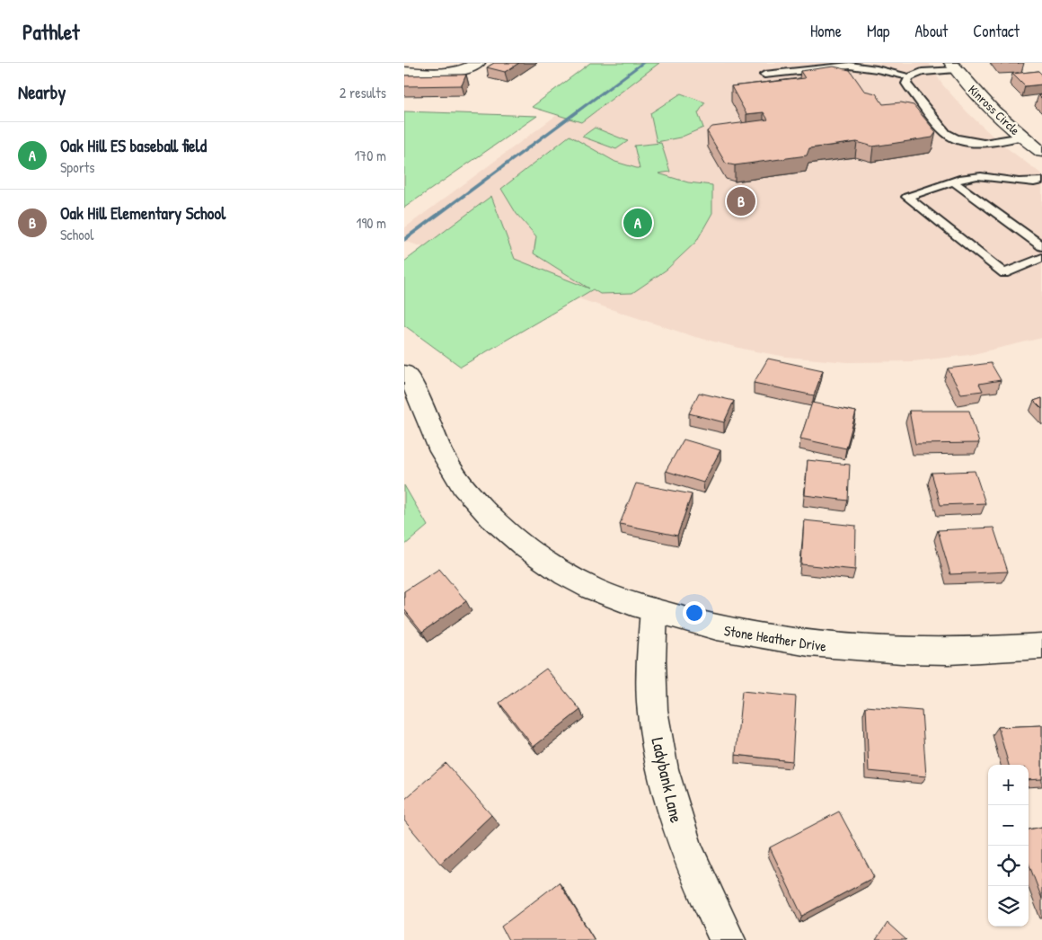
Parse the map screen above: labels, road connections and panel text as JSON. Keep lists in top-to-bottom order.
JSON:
{
  "streets": {
    "street": ["Kinross Circle", "Stone Heather Drive", "Ladybank Lane"]
  },
  "crossings": [
    ["Stone Heather Drive", "Ladybank Lane"]
  ],
  "page": {
    "header": "Pathlet",
    "nav": [
      "Home",
      "Map",
      "About",
      "Contact"
    ],
    "heading": ["Nearby", "2 results"],
    "list": [
      {
        "mark": "A",
        "name": "Oak Hill ES baseball field",
        "note": "Sports",
        "value": "170 m"
      },
      {
        "mark": "B",
        "name": "Oak Hill Elementary School",
        "note": "School",
        "value": "190 m"
      }
    ],
    "pins": ["B", "A"],
    "map_buttons": ["+", "−"]
  }
}
